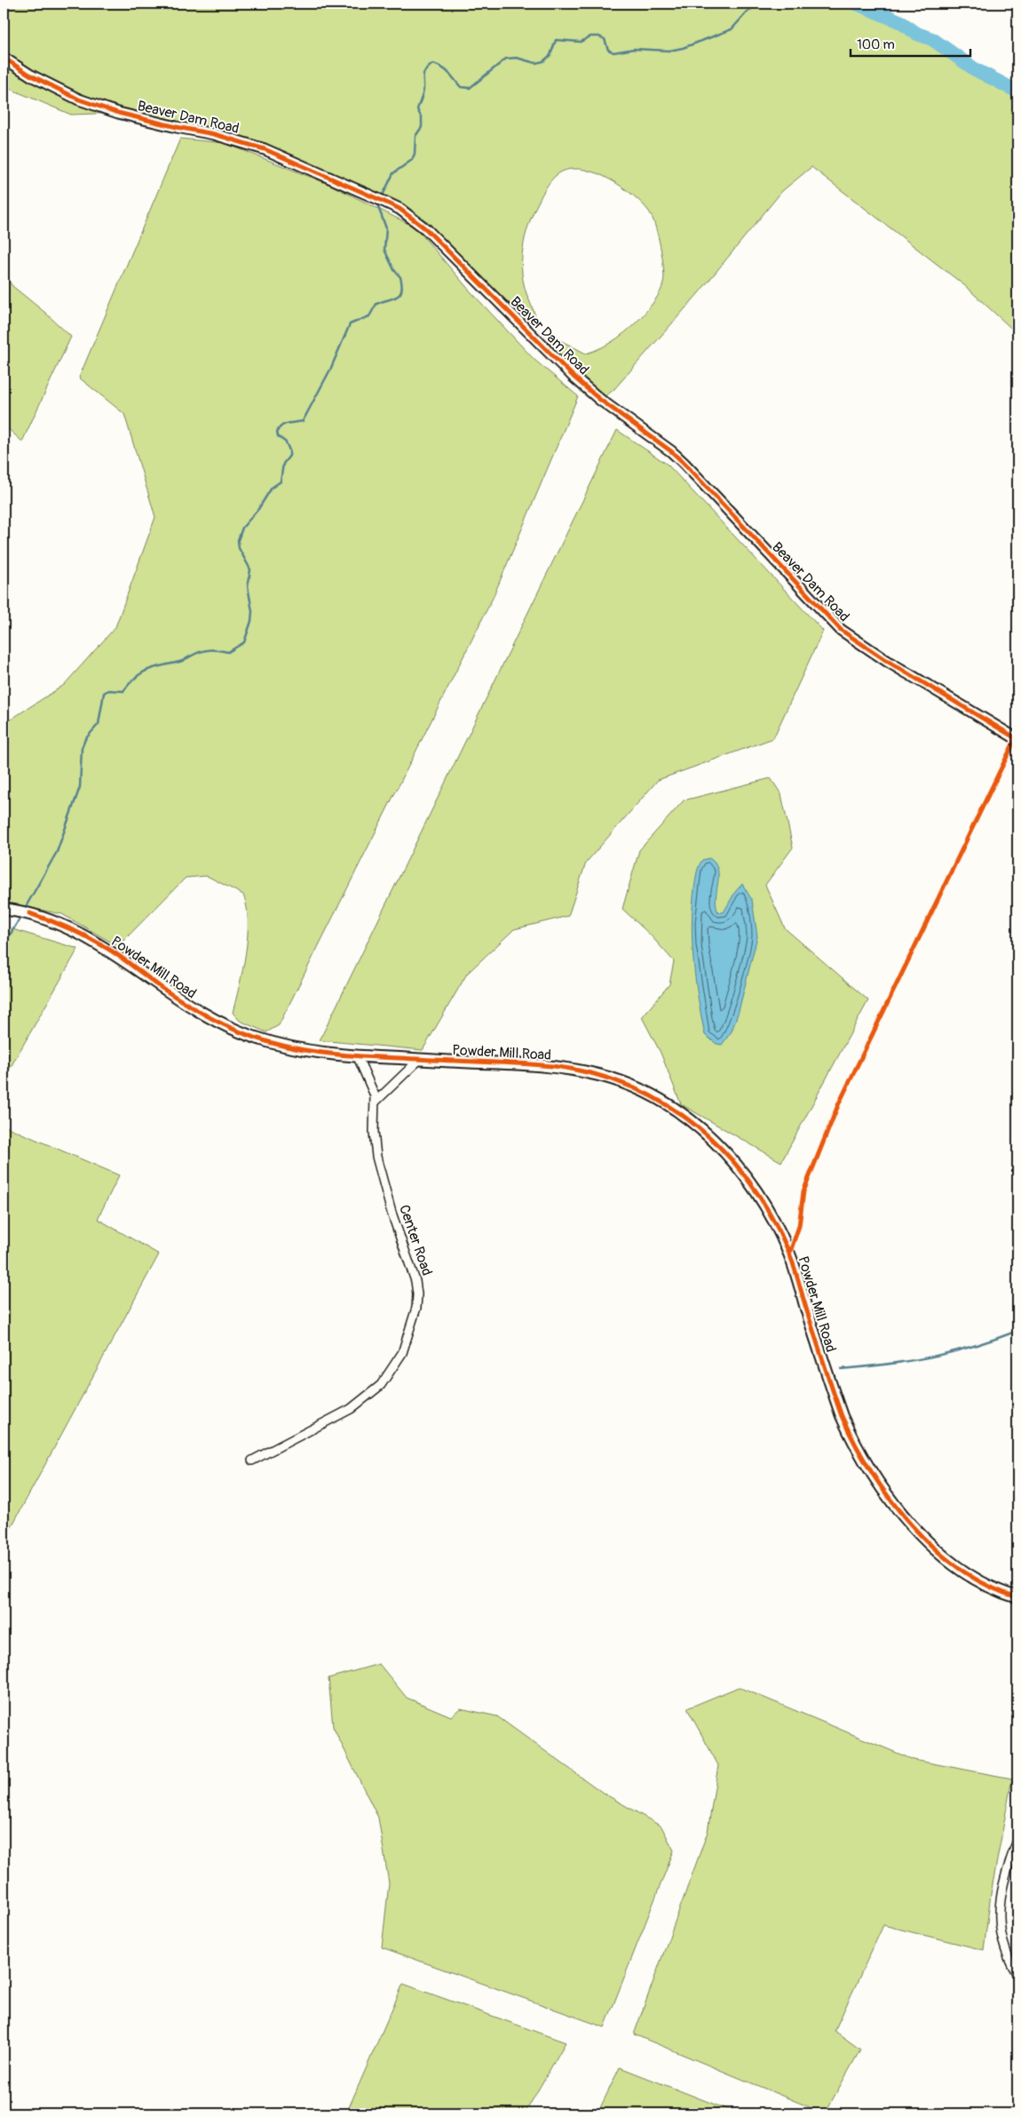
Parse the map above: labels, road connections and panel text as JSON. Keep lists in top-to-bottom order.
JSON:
{
  "streets": {
    "main road": ["Powder Mill Road"],
    "street": ["Beaver Dam Road", "Center Road"]
  },
  "crossings": [
    ["Powder Mill Road", "Center Road"]
  ],
  "scale_bar": "100 m"
}
